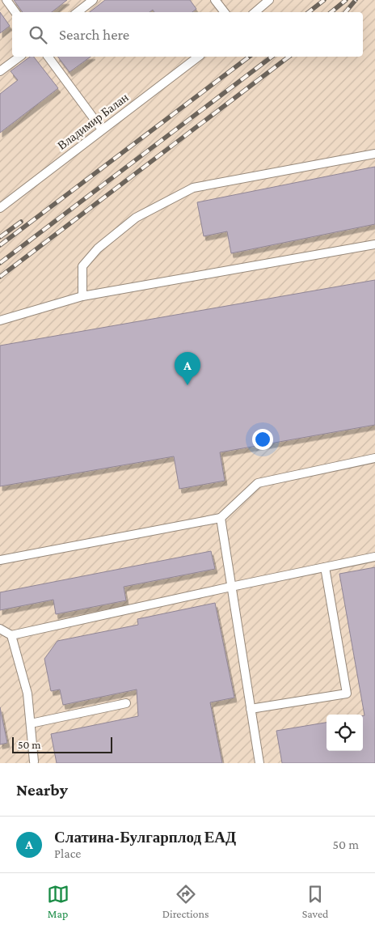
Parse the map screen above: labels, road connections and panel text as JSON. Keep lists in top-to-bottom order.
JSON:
{
  "streets": {
    "lane": ["Владимир Балан"]
  },
  "scale_bar": "50 m",
  "page": {
    "search": "Search here",
    "pins": "A",
    "scale": "50 m",
    "heading": "Nearby",
    "list": [
      {
        "mark": "A",
        "name": "Слатина-Булгарплод ЕАД",
        "note": "Place",
        "value": "50 m"
      }
    ],
    "nav": ["Map", "Directions", "Saved"]
  }
}
